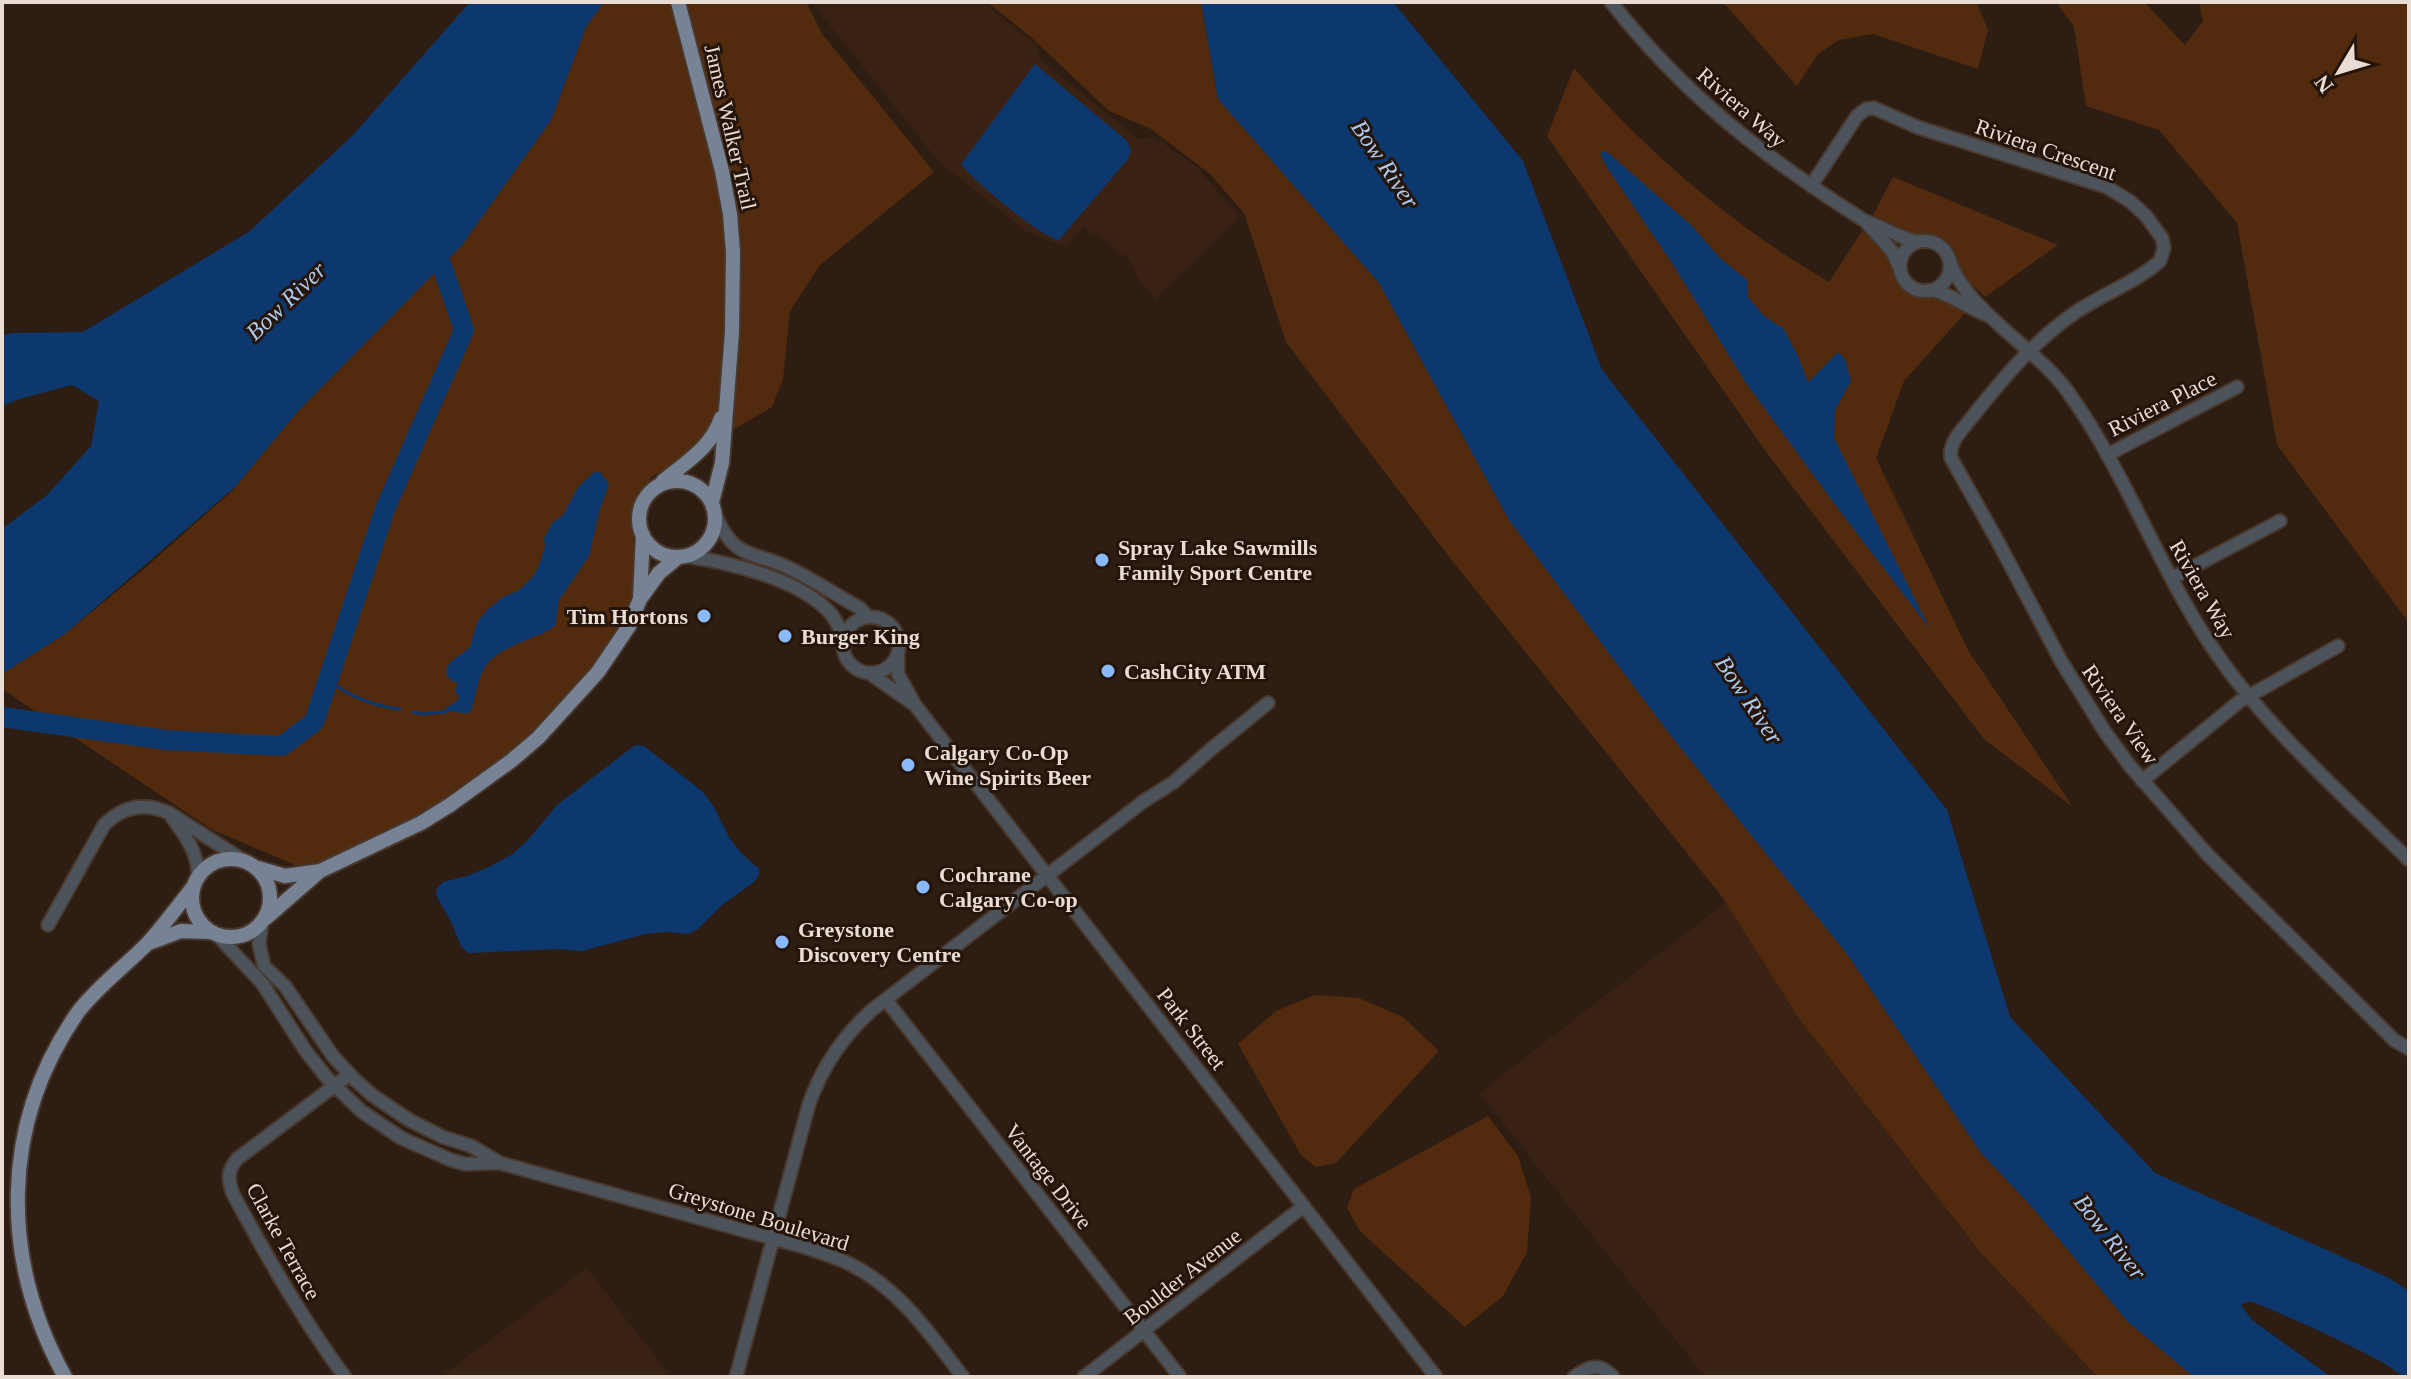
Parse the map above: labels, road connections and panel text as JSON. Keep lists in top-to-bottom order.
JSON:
{
  "streets": {
    "main road": ["James Walker Trail"],
    "street": [
      "Riviera Way",
      "Riviera Crescent",
      "Riviera Place",
      "Riviera View",
      "Park Street",
      "Vantage Drive",
      "Greystone Boulevard",
      "Clarke Terrace",
      "Boulder Avenue"
    ]
  },
  "crossings": [
    ["Riviera Way", "Riviera Crescent"],
    ["Riviera Way", "Riviera Place"],
    ["Riviera Way", "Riviera View"],
    ["Riviera Crescent", "Riviera View"],
    ["Park Street", "Boulder Avenue"],
    ["Vantage Drive", "Boulder Avenue"],
    ["Greystone Boulevard", "Clarke Terrace"]
  ],
  "water": ["Bow River"],
  "places": [
    "Spray Lake Sawmills Family Sport Centre",
    "Tim Hortons",
    "Burger King",
    "CashCity ATM",
    "Calgary Co-Op Wine Spirits Beer",
    "Cochrane Calgary Co-op",
    "Greystone Discovery Centre"
  ],
  "north": "bottom left"
}
